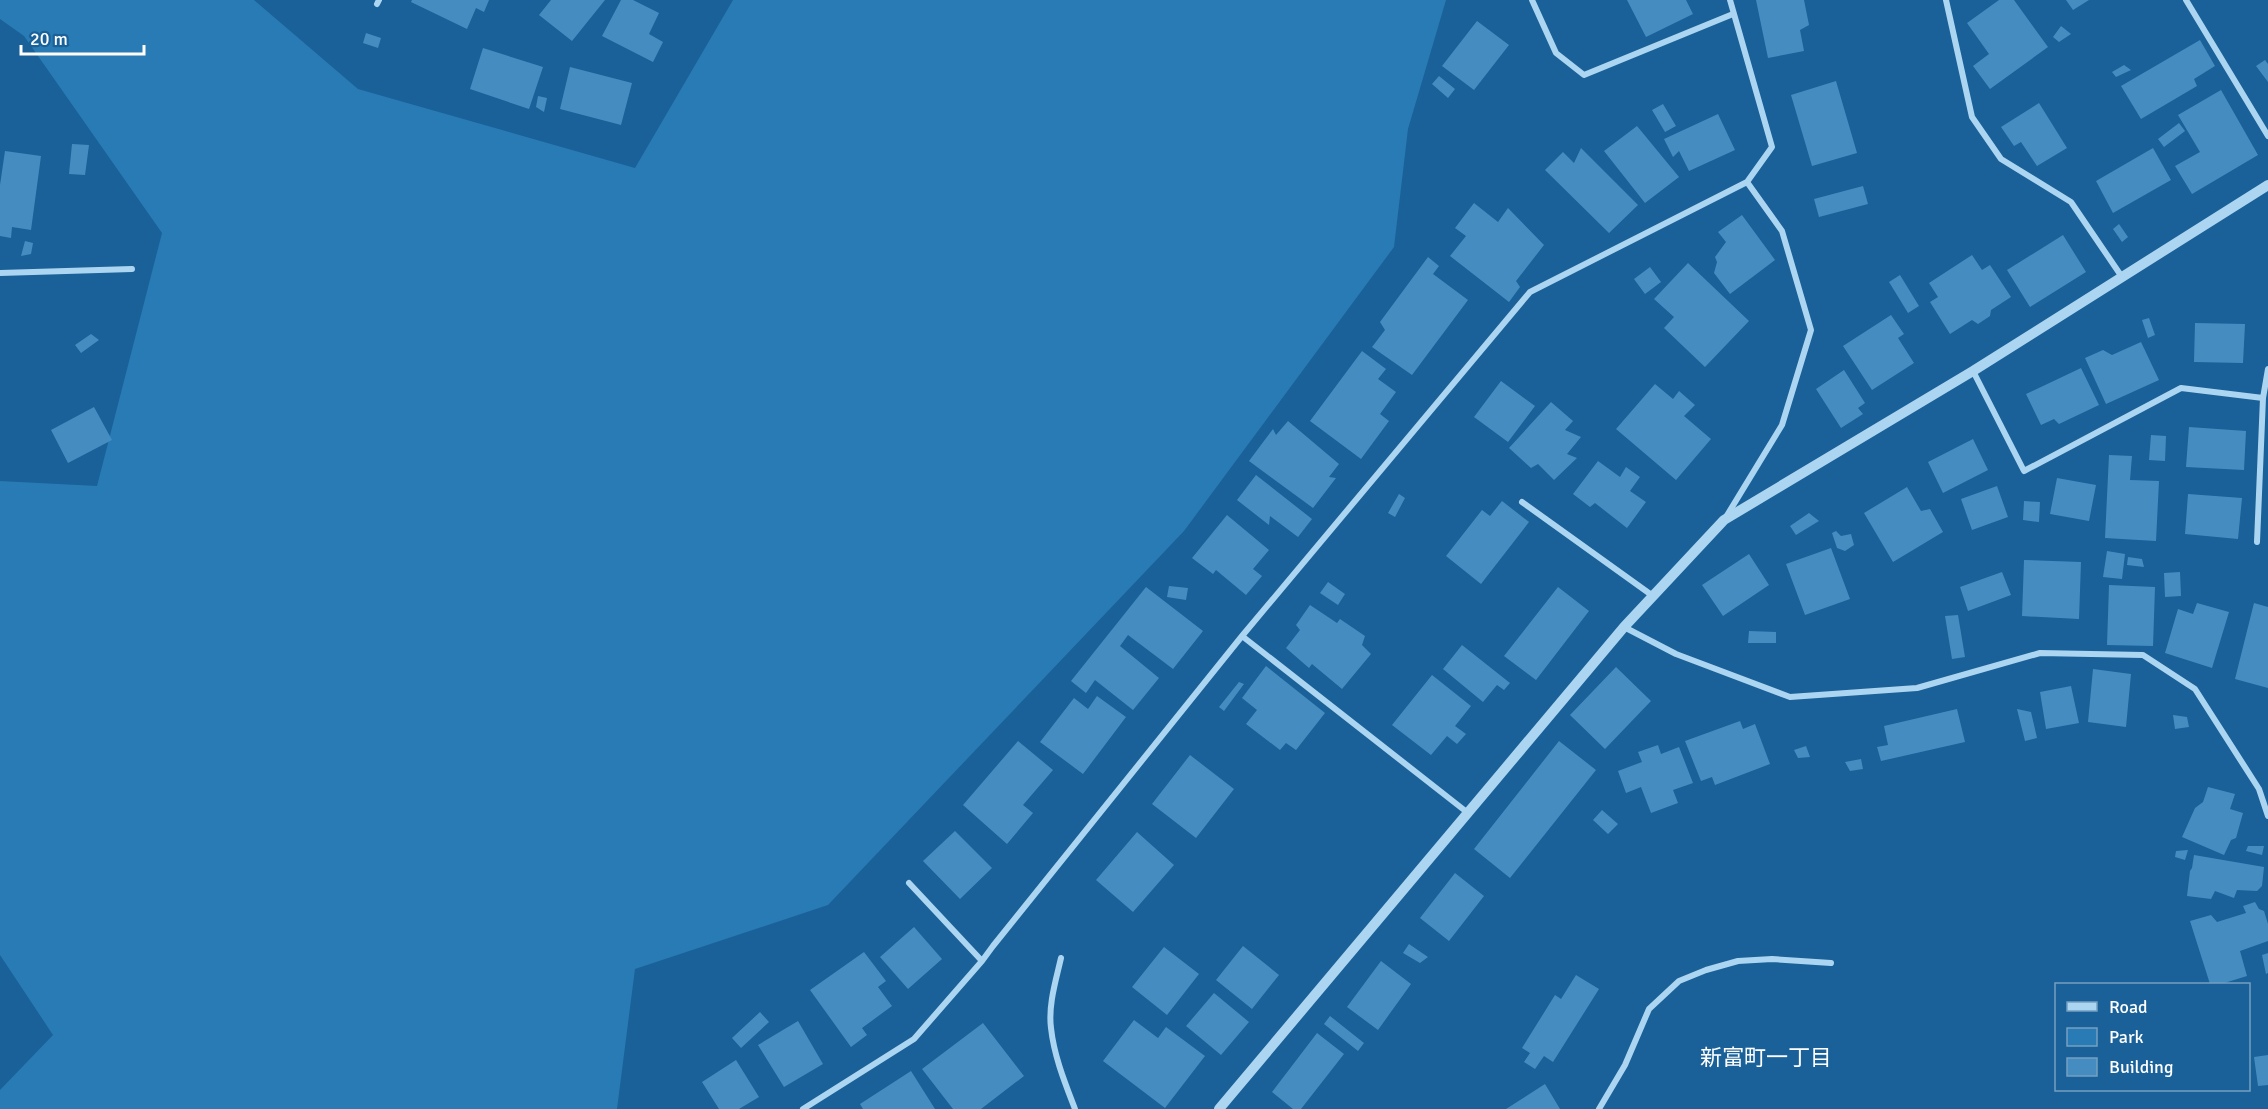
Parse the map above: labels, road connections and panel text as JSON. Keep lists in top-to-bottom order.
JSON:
{
  "districts": ["新富町一丁目"],
  "legend": ["Road", "Park", "Building"],
  "scale_bar": "20 m"
}
